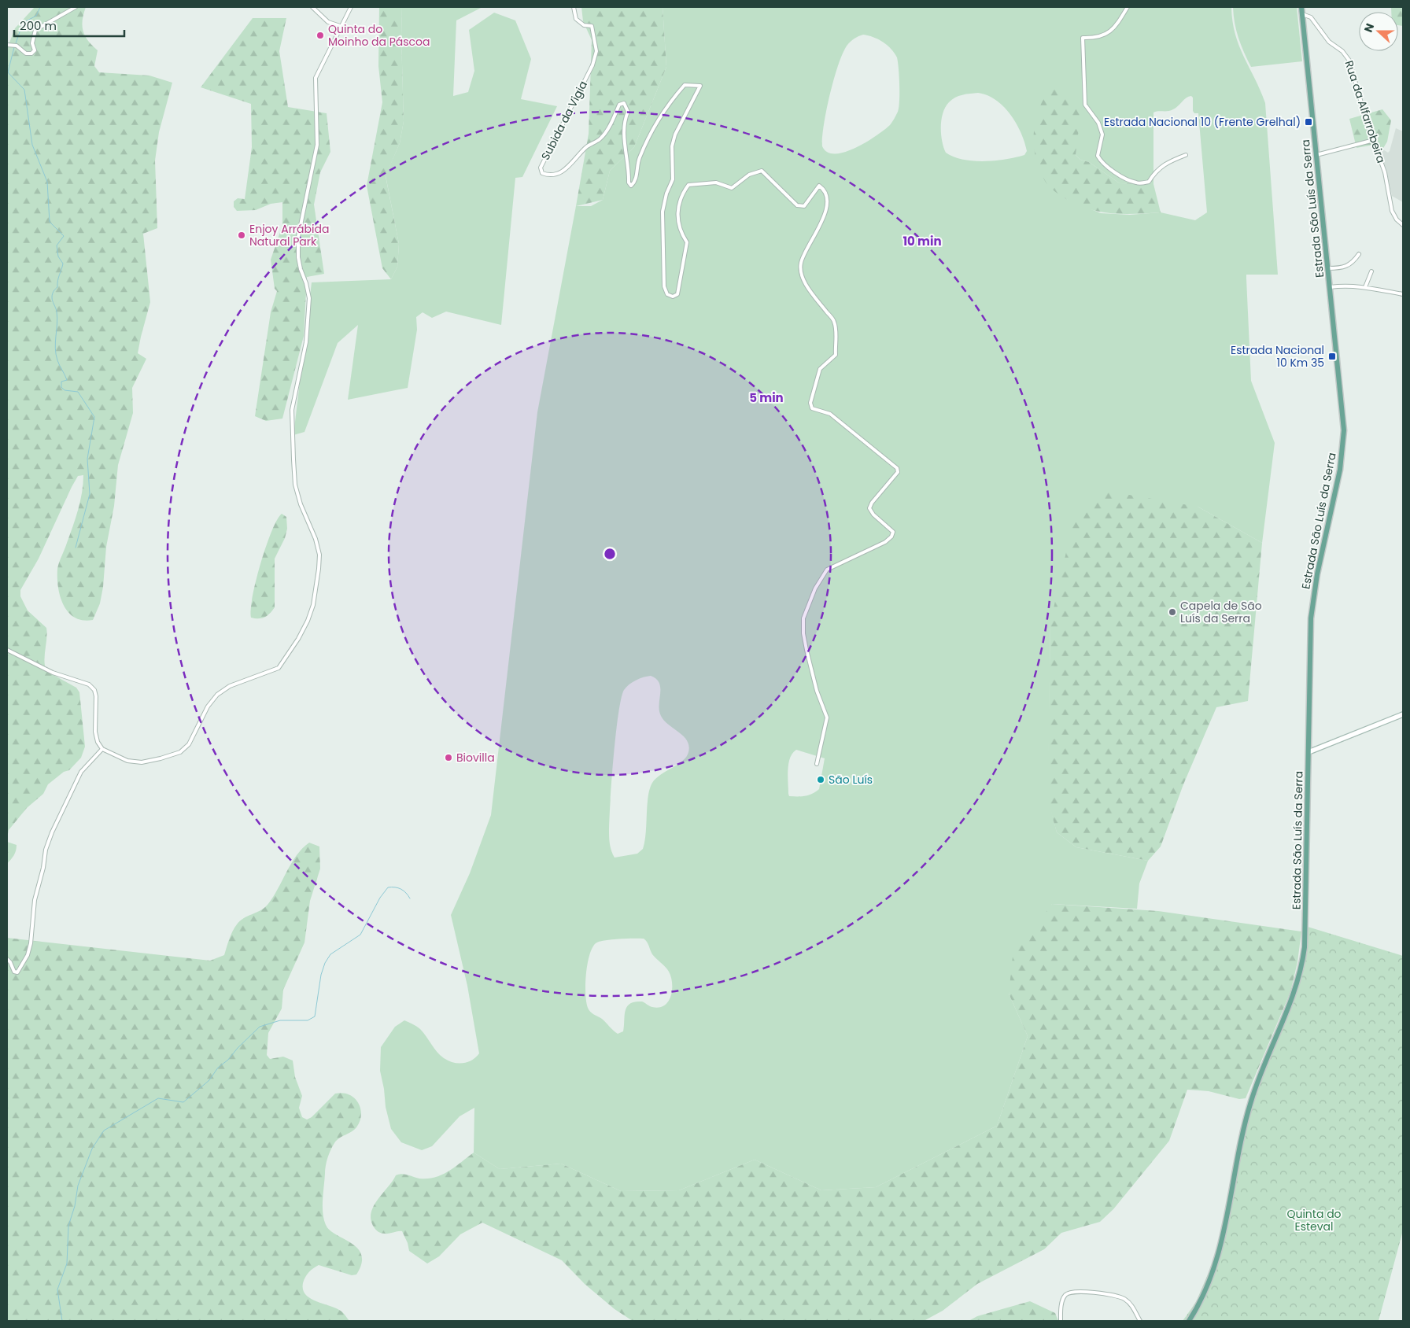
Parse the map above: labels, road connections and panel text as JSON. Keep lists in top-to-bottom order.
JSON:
{
  "streets": {
    "main road": ["Estrada São Luís da Serra"],
    "street": ["Rua da Alfarrobeira", "Subida da Vigia"]
  },
  "crossings": [
    ["Rua da Alfarrobeira", "Estrada São Luís da Serra"]
  ],
  "parks": ["Quinta do Esteval"],
  "places": {
    "other": [
      "Quinta do Moinho da Páscoa",
      "Enjoy Arrábida Natural Park",
      "Capela de São Luís da Serra",
      "Biovilla",
      "São Luís"
    ],
    "transit": ["Estrada Nacional 10 (Frente Grelhal)", "Estrada Nacional 10 Km 35"]
  },
  "scale_bar": "200 m",
  "north": "left",
  "rings": ["10 min", "5 min"]
}
